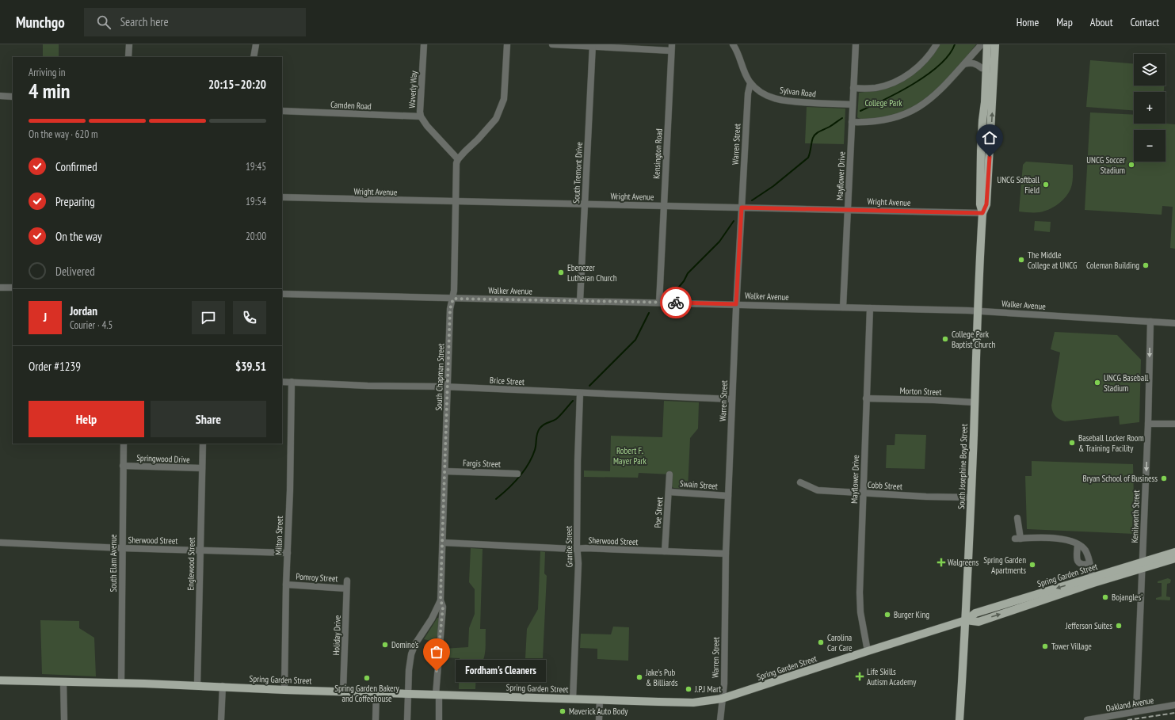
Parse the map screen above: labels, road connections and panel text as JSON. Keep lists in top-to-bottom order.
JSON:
{
  "streets": {
    "main road": ["South Josephine Boyd Street", "Spring Garden Street"],
    "street": [
      "Waverly Way",
      "Sylvan Road",
      "Camden Road",
      "Warren Street",
      "Kensington Road",
      "South Tremont Drive",
      "Mayflower Drive",
      "Wright Avenue",
      "Walker Avenue",
      "South Chapman Street",
      "Brice Street",
      "Morton Street",
      "Springwood Drive",
      "Fargis Street",
      "Swain Street",
      "Cobb Street",
      "Poe Street",
      "Kenilworth Street",
      "Milton Street",
      "Sherwood Street",
      "Granite Street",
      "South Elam Avenue",
      "Englewood Street",
      "Pomroy Street",
      "Holiday Drive",
      "Oakland Avenue"
    ]
  },
  "crossings": [
    ["Waverly Way", "Camden Road"],
    ["Waverly Way", "South Chapman Street"],
    ["Sylvan Road", "Warren Street"],
    ["Sylvan Road", "Mayflower Drive"],
    ["Warren Street", "Wright Avenue"],
    ["Warren Street", "Walker Avenue"],
    ["Warren Street", "Brice Street"],
    ["Warren Street", "Swain Street"],
    ["Warren Street", "Sherwood Street"],
    ["Warren Street", "Spring Garden Street"],
    ["Kensington Road", "Wright Avenue"],
    ["Kensington Road", "Walker Avenue"],
    ["South Tremont Drive", "Wright Avenue"],
    ["South Tremont Drive", "Walker Avenue"],
    ["Mayflower Drive", "Wright Avenue"],
    ["Mayflower Drive", "Walker Avenue"],
    ["Mayflower Drive", "Morton Street"],
    ["Mayflower Drive", "Cobb Street"],
    ["Mayflower Drive", "Spring Garden Street"],
    ["Wright Avenue", "South Chapman Street"],
    ["Wright Avenue", "South Josephine Boyd Street"],
    ["Walker Avenue", "South Chapman Street"],
    ["Walker Avenue", "South Josephine Boyd Street"],
    ["Walker Avenue", "Kenilworth Street"],
    ["South Chapman Street", "Brice Street"],
    ["South Chapman Street", "Fargis Street"],
    ["South Chapman Street", "Sherwood Street"],
    ["South Chapman Street", "Spring Garden Street"],
    ["Brice Street", "Milton Street"],
    ["Brice Street", "Granite Street"],
    ["Morton Street", "South Josephine Boyd Street"],
    ["Springwood Drive", "South Elam Avenue"],
    ["Springwood Drive", "Englewood Street"],
    ["South Josephine Boyd Street", "Cobb Street"],
    ["South Josephine Boyd Street", "Spring Garden Street"],
    ["Swain Street", "Poe Street"],
    ["Poe Street", "Sherwood Street"],
    ["Kenilworth Street", "Spring Garden Street"],
    ["Kenilworth Street", "Oakland Avenue"],
    ["Milton Street", "Sherwood Street"],
    ["Milton Street", "Spring Garden Street"],
    ["Milton Street", "Pomroy Street"],
    ["Sherwood Street", "Granite Street"],
    ["Sherwood Street", "South Elam Avenue"],
    ["Sherwood Street", "Englewood Street"],
    ["Granite Street", "Spring Garden Street"],
    ["South Elam Avenue", "Spring Garden Street"],
    ["Englewood Street", "Spring Garden Street"],
    ["Spring Garden Street", "Holiday Drive"],
    ["Pomroy Street", "Holiday Drive"]
  ],
  "one_way": ["Kenilworth Street"],
  "parks": ["College Park", "Robert F. Mayer Park"],
  "places": {
    "other": [
      "UNCG Soccer Stadium",
      "UNCG Softball Field",
      "The Middle College at UNCG",
      "Coleman Building",
      "Ebenezer Lutheran Church",
      "College Park Baptist Church",
      "UNCG Baseball Stadium",
      "Baseball Locker Room & Training Facility",
      "Bryan School of Business",
      "Spring Garden Apartments",
      "Bojangles'",
      "Burger King",
      "Jefferson Suites",
      "Carolina Car Care",
      "Domino's",
      "Tower Village",
      "Fordham's Cleaners",
      "Jake's Pub & Billiards",
      "Spring Garden Bakery and Coffeehouse",
      "J.P.J Mart",
      "Maverick Auto Body"
    ],
    "health": ["Walgreens", "Life Skills Autism Academy"]
  },
  "page": {
    "header": "Munchgo",
    "search": "Search here",
    "nav": [
      "Home",
      "Map",
      "About",
      "Contact"
    ],
    "map_buttons": ["+", "−"],
    "heading": ["4 min", "Arriving in", "20:15–20:20"],
    "panel": [
      "Jordan",
      "Courier · 4.5",
      "Order #1239",
      "$39.51"
    ],
    "bar": "On the way · 620 m",
    "list": [
      ["Confirmed", "19:45"],
      ["Preparing", "19:54"],
      ["On the way", "20:00"],
      "Delivered"
    ],
    "round": "J",
    "buttons": ["Help", "Share"],
    "bubble": "Fordham's Cleaners"
  }
}
